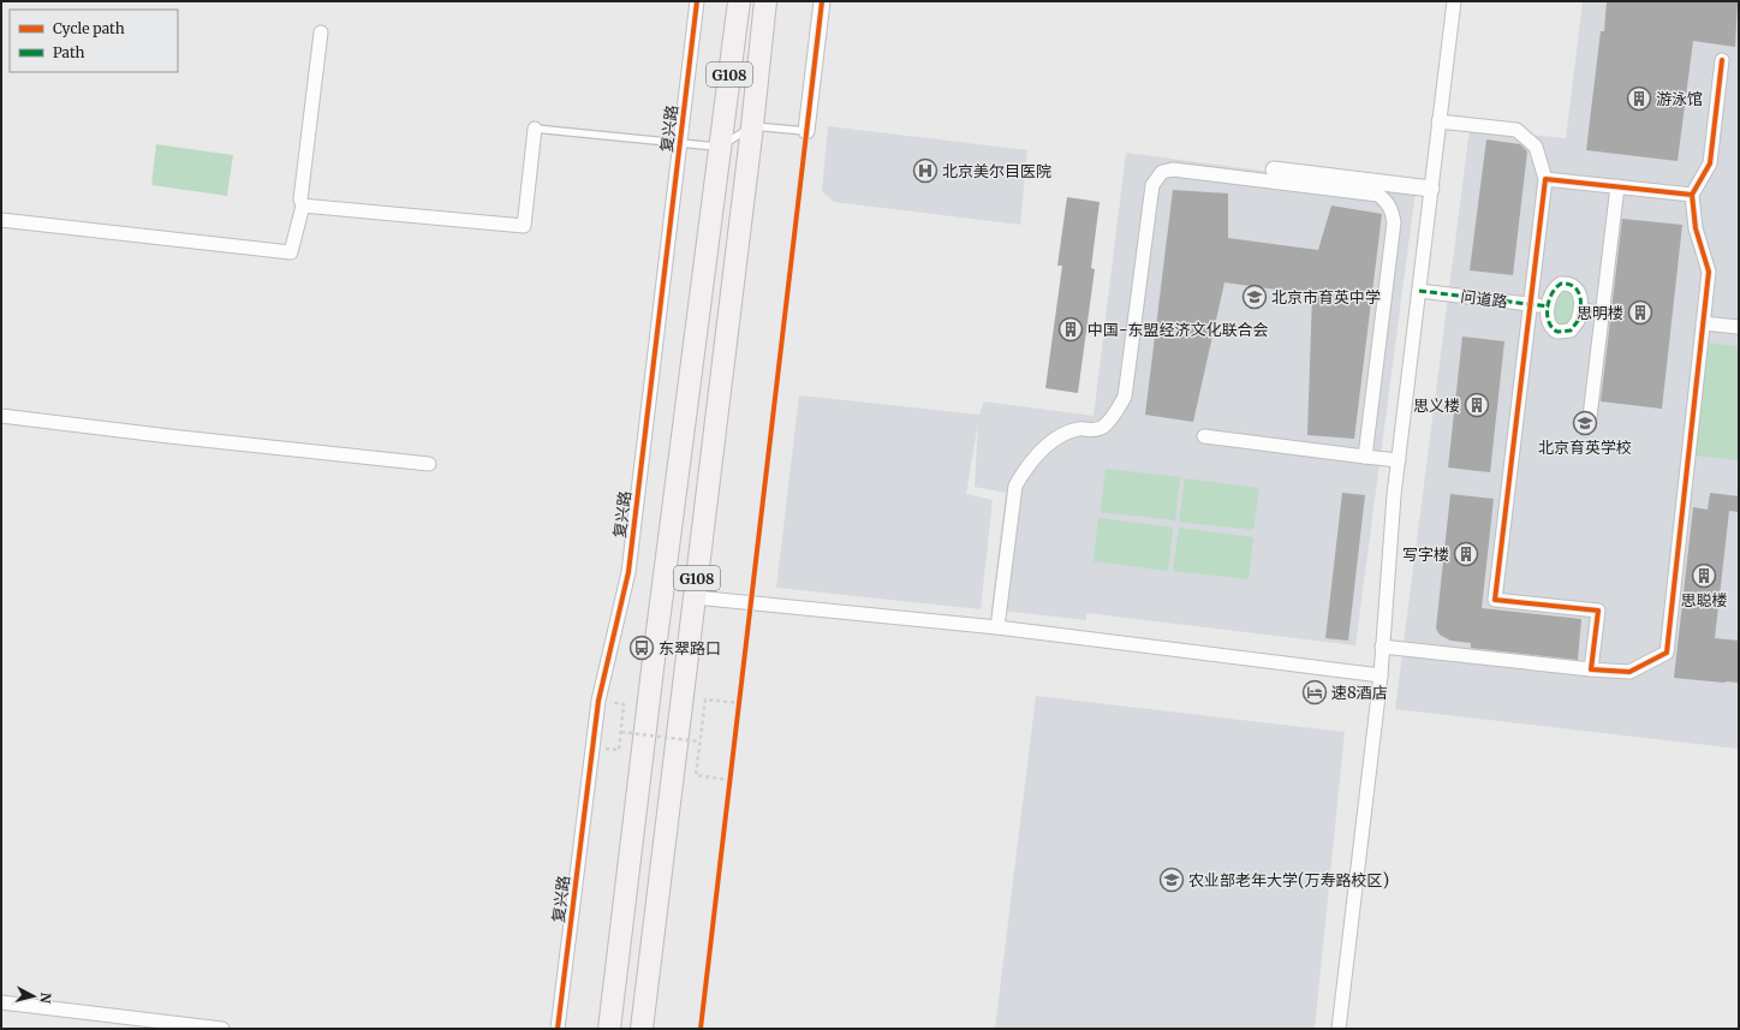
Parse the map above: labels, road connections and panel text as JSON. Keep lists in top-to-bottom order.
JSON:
{
  "streets": {
    "highway": ["G108"],
    "street": ["复兴路", "问道路"]
  },
  "places": {
    "building": [
      "游泳馆",
      "思明楼",
      "中国-东盟经济文化联合会",
      "思义楼",
      "写字楼",
      "思聪楼"
    ],
    "hospital": ["北京美尔目医院"],
    "school or university": ["北京市育英中学", "北京育英学校", "农业部老年大学(万寿路校区)"],
    "bus stop": ["东翠路口"],
    "hotel": ["速8酒店"]
  },
  "legend": ["Cycle path", "Path"],
  "north": "right"
}
